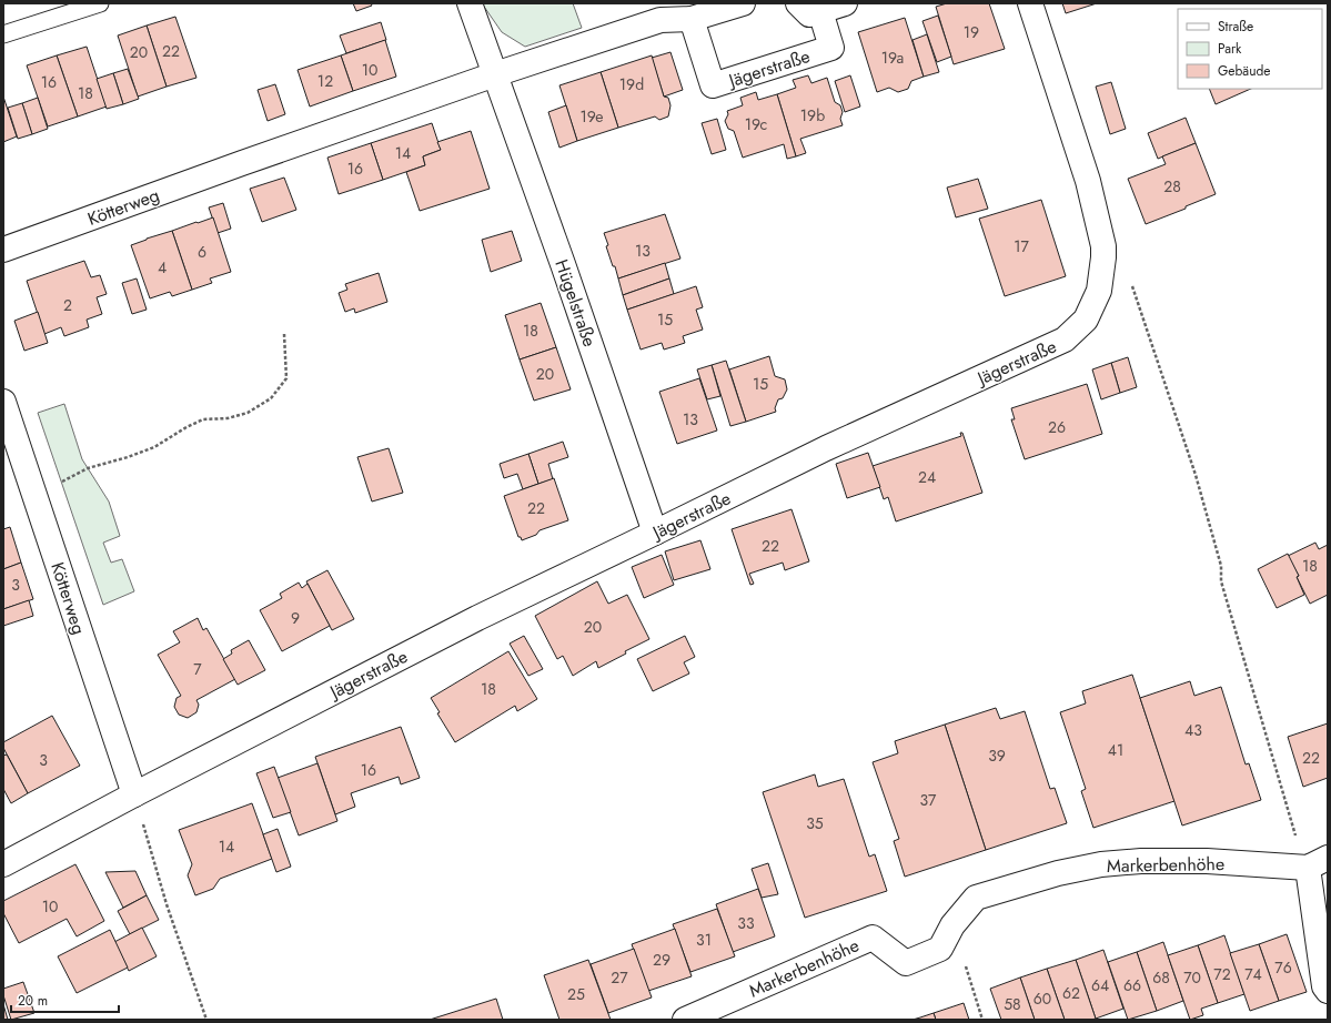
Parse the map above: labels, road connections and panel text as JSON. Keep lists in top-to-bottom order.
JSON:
{
  "streets": {
    "street": [
      "Jägerstraße",
      "Kötterweg",
      "Hügelstraße",
      "Markerbenhöhe"
    ]
  },
  "crossings": [
    ["Jägerstraße", "Kötterweg"],
    ["Jägerstraße", "Hügelstraße"],
    ["Kötterweg", "Hügelstraße"]
  ],
  "house_numbers": [
    "19",
    "22",
    "20",
    "19a",
    "10",
    "12",
    "16",
    "19d",
    "18",
    "19b",
    "19e",
    "19c",
    "14",
    "16",
    "28",
    "17",
    "13",
    "6",
    "4",
    "2",
    "15",
    "18",
    "20",
    "15",
    "13",
    "26",
    "24",
    "22",
    "22",
    "18",
    "3",
    "9",
    "20",
    "7",
    "18",
    "43",
    "41",
    "39",
    "22",
    "3",
    "16",
    "37",
    "35",
    "14",
    "10",
    "33",
    "31",
    "29",
    "76",
    "72",
    "74",
    "27",
    "68",
    "70",
    "64",
    "66",
    "62",
    "25",
    "60",
    "58"
  ],
  "legend": ["Straße", "Park", "Gebäude"],
  "scale_bar": "20 m"
}
